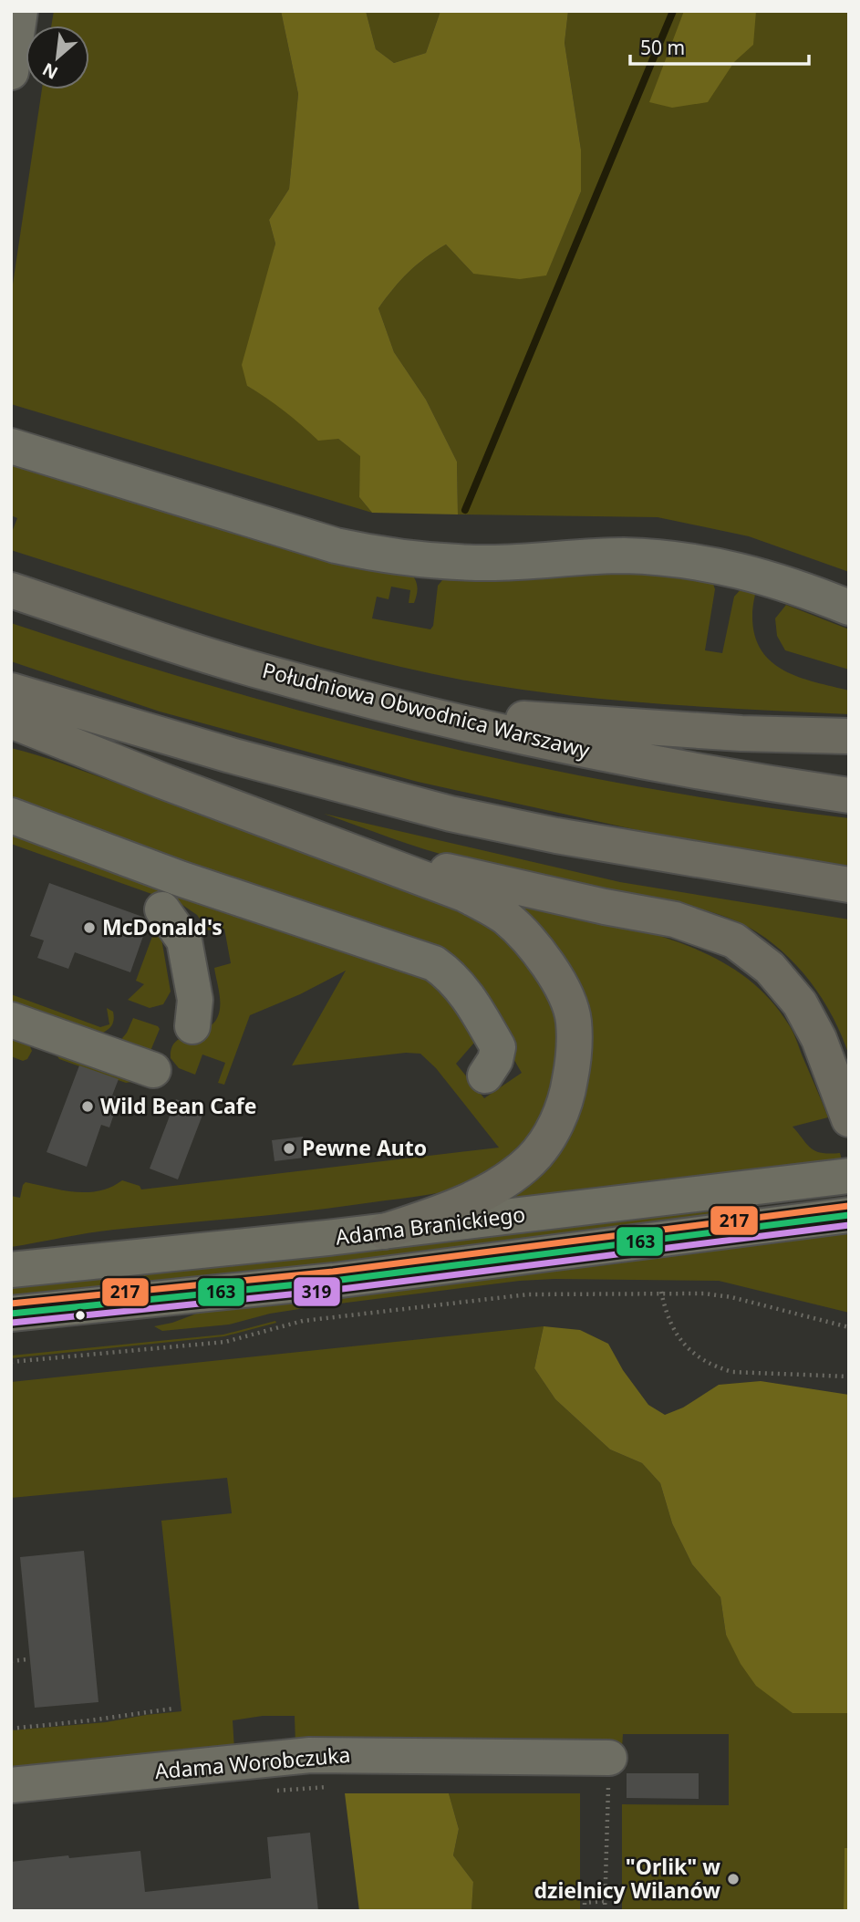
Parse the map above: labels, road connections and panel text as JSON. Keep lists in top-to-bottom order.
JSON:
{
  "streets": {
    "highway": ["Południowa Obwodnica Warszawy"],
    "main road": ["Adama Branickiego"],
    "street": ["Adama Worobczuka"]
  },
  "places": [
    "McDonald's",
    "Wild Bean Cafe",
    "Pewne Auto",
    "\"Orlik\" w dzielnicy Wilanów"
  ],
  "lines": ["transit line 217", "transit line 163", "transit line 319"],
  "scale_bar": "50 m",
  "north": "bottom left"
}
